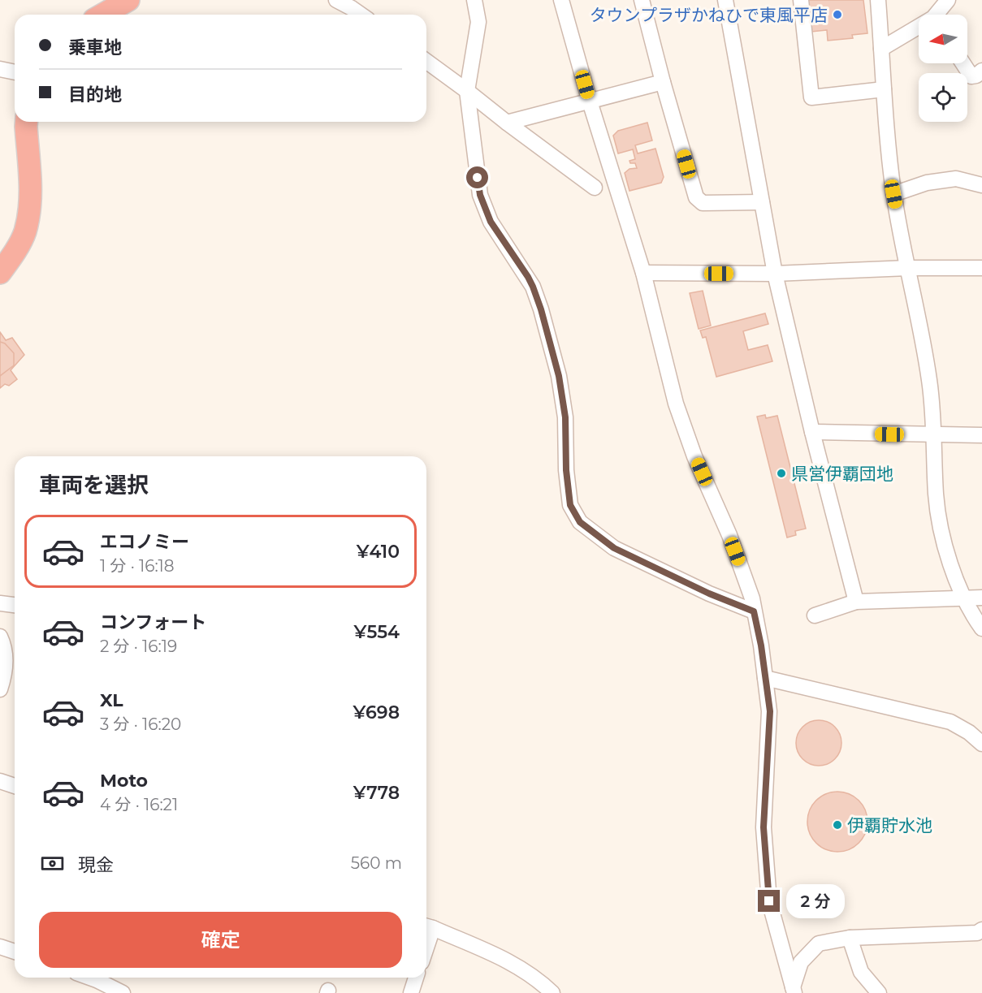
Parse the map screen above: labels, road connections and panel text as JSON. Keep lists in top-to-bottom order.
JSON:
{
  "places": ["タウンプラザかねひで東風平店", "県営伊覇団地", "伊覇貯水池"],
  "north": "left",
  "page": {
    "banner": ["乗車地", "目的地"],
    "heading": "車両を選択",
    "list": [
      {
        "name": "エコノミー",
        "note": "1 分 · 16:18",
        "value": "¥410"
      },
      {
        "name": "コンフォート",
        "note": "2 分 · 16:19",
        "value": "¥554"
      },
      {
        "name": "XL",
        "note": "3 分 · 16:20",
        "value": "¥698"
      },
      {
        "name": "Moto",
        "note": "4 分 · 16:21",
        "value": "¥778"
      }
    ],
    "pay": ["現金", "560 m"],
    "bubble": "2 分",
    "buttons": "確定"
  }
}
